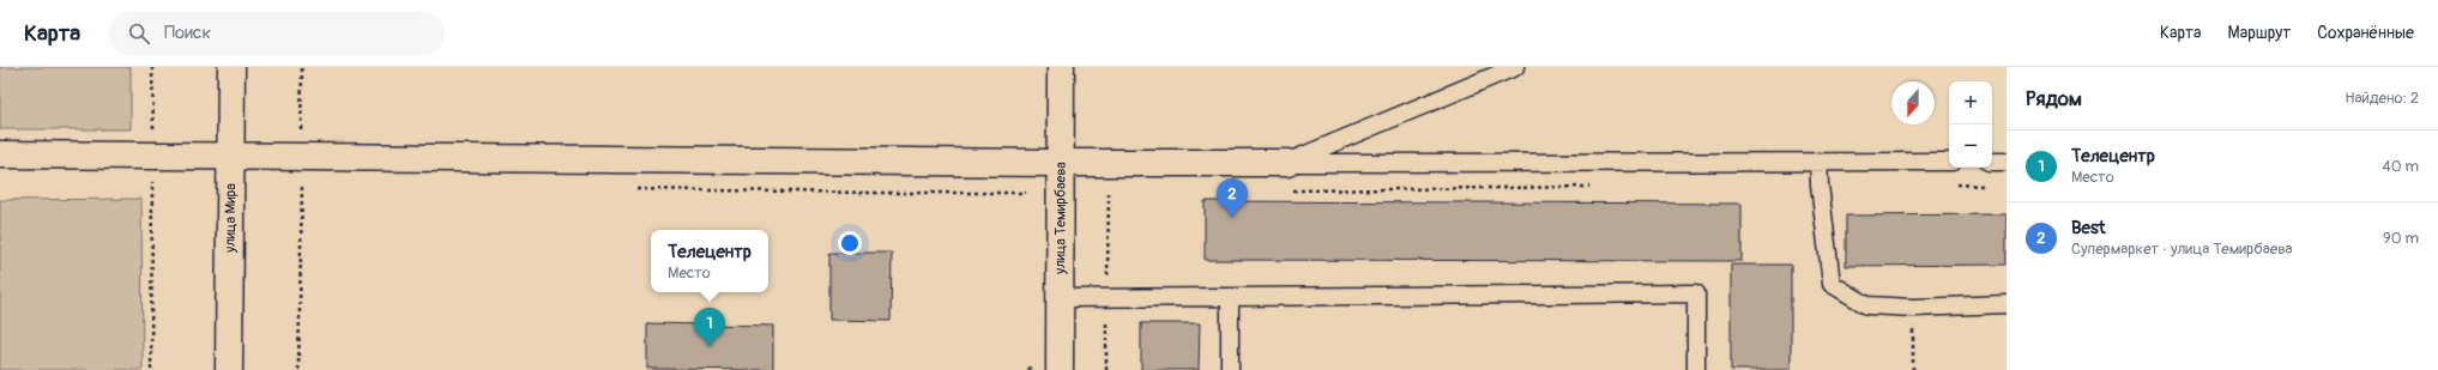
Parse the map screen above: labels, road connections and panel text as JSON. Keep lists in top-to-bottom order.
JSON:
{
  "streets": {
    "street": ["улица Темирбаева", "улица Мира"]
  },
  "north": "bottom",
  "page": {
    "header": "Карта",
    "search": "Поиск",
    "nav": ["Карта", "Маршрут", "Сохранённые"],
    "heading": ["Рядом", "Найдено: 2"],
    "map_buttons": ["+", "−"],
    "list": [
      {
        "mark": "1",
        "name": "Телецентр",
        "note": "Место",
        "value": "40 m"
      },
      {
        "mark": "2",
        "name": "Best",
        "note": "Супермаркет · улица Темирбаева",
        "value": "90 m"
      }
    ],
    "pins": ["2", "1"],
    "popup": ["Телецентр", "Место"]
  }
}
